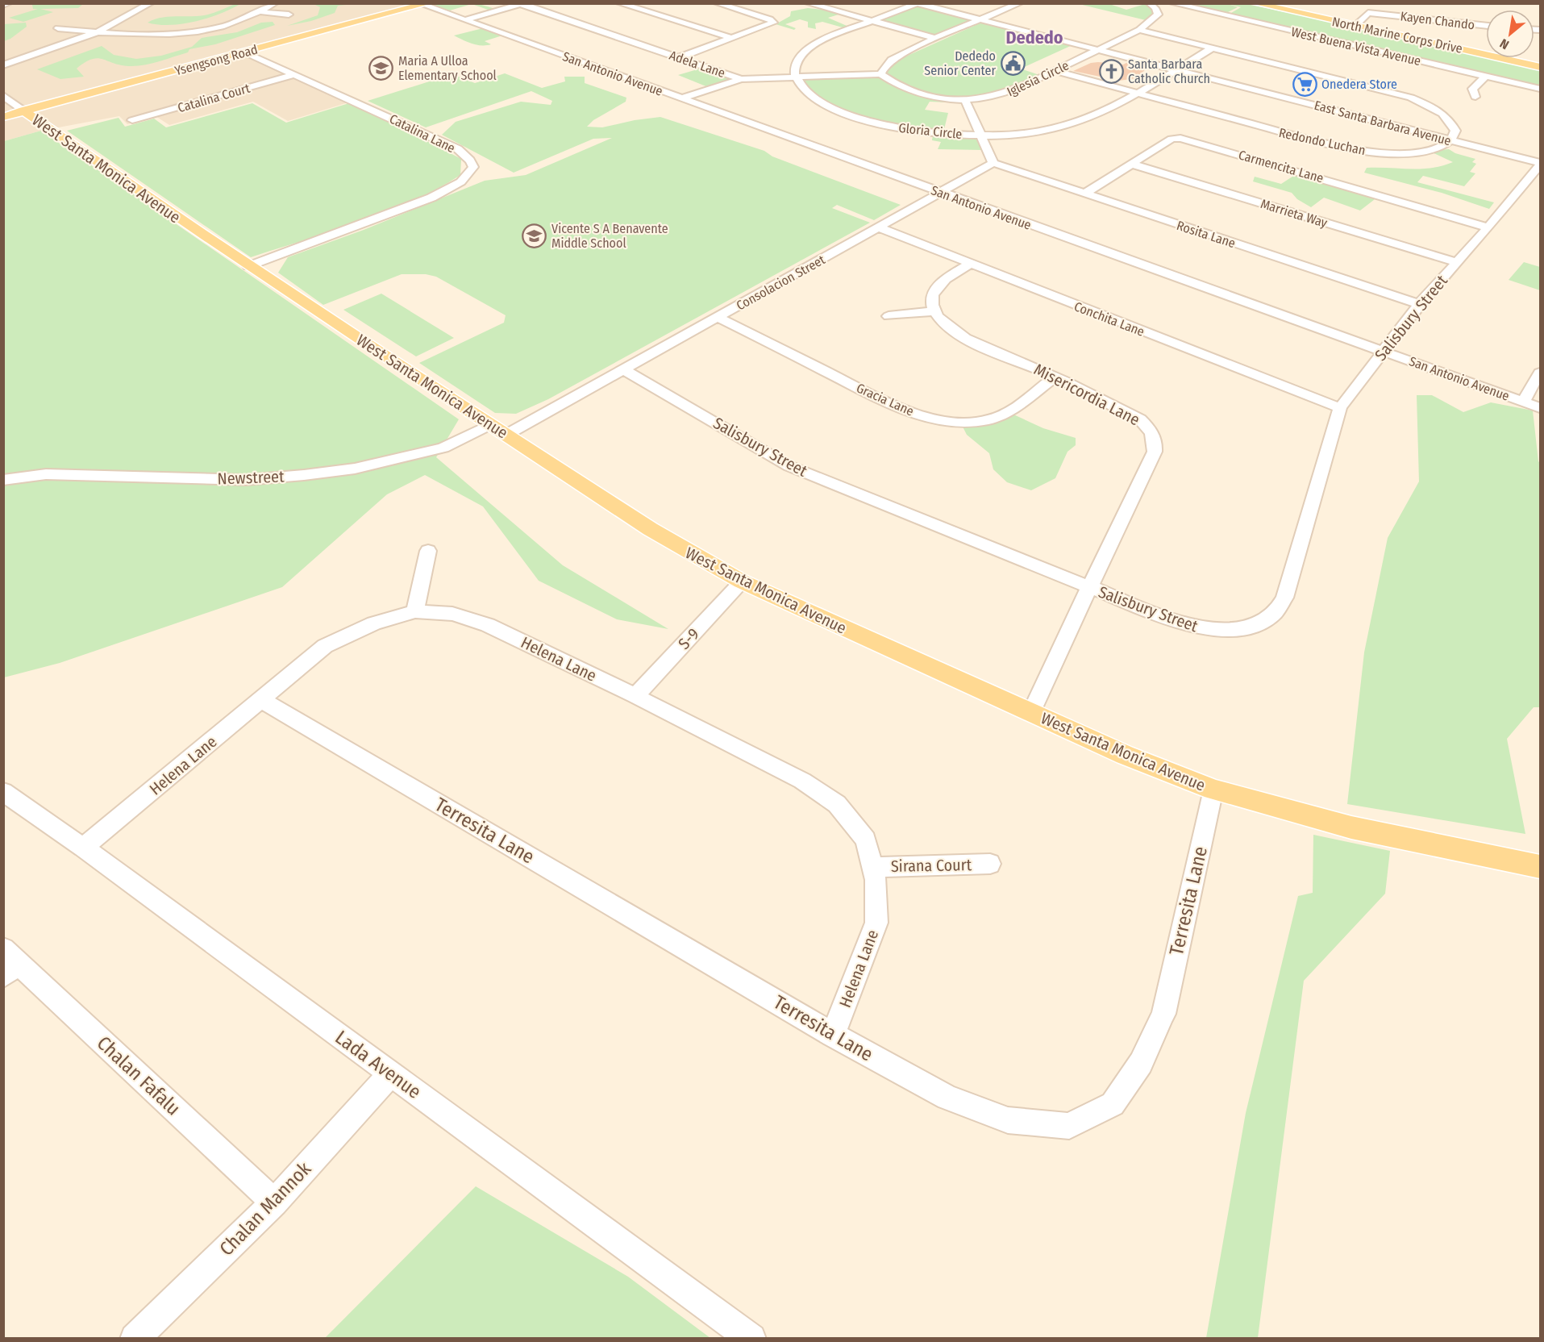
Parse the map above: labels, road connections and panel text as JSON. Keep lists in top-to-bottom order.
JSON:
{
  "streets": {
    "main road": ["North Marine Corps Drive", "Ysengsong Road", "West Santa Monica Avenue"],
    "street": [
      "Kayen Chando",
      "West Buena Vista Avenue",
      "Adela Lane",
      "San Antonio Avenue",
      "Iglesia Circle",
      "Catalina Court",
      "East Santa Barbara Avenue",
      "Gloria Circle",
      "Catalina Lane",
      "Redondo Luchan",
      "Carmencita Lane",
      "Marrieta Way",
      "Rosita Lane",
      "Consolacion Street",
      "Salisbury Street",
      "Conchita Lane",
      "Misericordia Lane",
      "Gracia Lane",
      "Newstreet",
      "S-9",
      "Helena Lane",
      "Terresita Lane",
      "Sirana Court",
      "Lada Avenue",
      "Chalan Fafalu",
      "Chalan Mannok"
    ]
  },
  "crossings": [
    ["Ysengsong Road", "San Antonio Avenue"],
    ["Ysengsong Road", "Catalina Lane"],
    ["Ysengsong Road", "West Santa Monica Avenue"],
    ["Adela Lane", "Iglesia Circle"],
    ["Adela Lane", "Gloria Circle"],
    ["San Antonio Avenue", "Consolacion Street"],
    ["San Antonio Avenue", "Salisbury Street"],
    ["Iglesia Circle", "East Santa Barbara Avenue"],
    ["Iglesia Circle", "Redondo Luchan"],
    ["Catalina Court", "Catalina Lane"],
    ["East Santa Barbara Avenue", "Gloria Circle"],
    ["East Santa Barbara Avenue", "Redondo Luchan"],
    ["East Santa Barbara Avenue", "Salisbury Street"],
    ["Gloria Circle", "Redondo Luchan"],
    ["Catalina Lane", "West Santa Monica Avenue"],
    ["Carmencita Lane", "Marrieta Way"],
    ["Carmencita Lane", "Rosita Lane"],
    ["Carmencita Lane", "Salisbury Street"],
    ["West Santa Monica Avenue", "Consolacion Street"],
    ["West Santa Monica Avenue", "Misericordia Lane"],
    ["West Santa Monica Avenue", "Newstreet"],
    ["West Santa Monica Avenue", "S-9"],
    ["West Santa Monica Avenue", "Terresita Lane"],
    ["Marrieta Way", "Salisbury Street"],
    ["Rosita Lane", "Consolacion Street"],
    ["Rosita Lane", "Salisbury Street"],
    ["Consolacion Street", "Salisbury Street"],
    ["Consolacion Street", "Conchita Lane"],
    ["Consolacion Street", "Gracia Lane"],
    ["Salisbury Street", "Conchita Lane"],
    ["Salisbury Street", "Misericordia Lane"],
    ["Misericordia Lane", "Gracia Lane"],
    ["S-9", "Helena Lane"],
    ["Helena Lane", "Terresita Lane"],
    ["Helena Lane", "Sirana Court"],
    ["Helena Lane", "Lada Avenue"],
    ["Lada Avenue", "Chalan Mannok"],
    ["Chalan Fafalu", "Chalan Mannok"]
  ],
  "districts": ["Dededo"],
  "places": {
    "public building": ["Dededo Senior Center"],
    "school or university": ["Maria A Ulloa Elementary School", "Vicente S A Benavente Middle School"],
    "church": ["Santa Barbara Catholic Church"],
    "supermarket": ["Onedera Store"]
  },
  "north": "bottom left"
}
